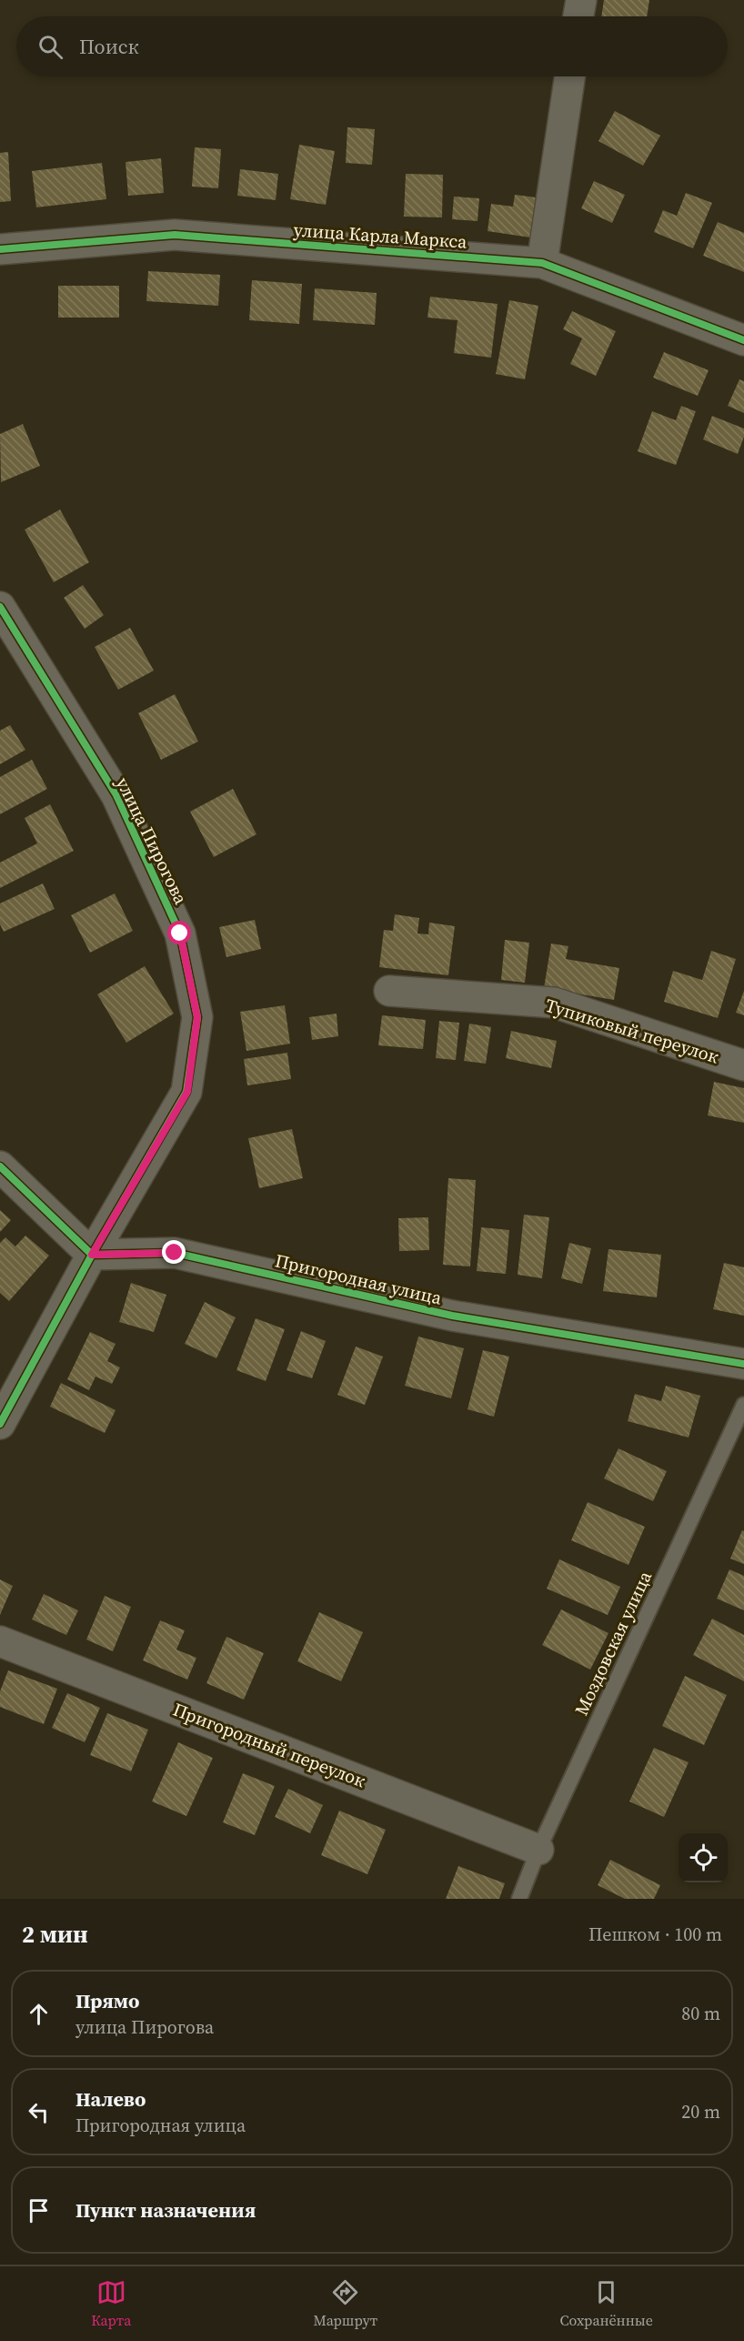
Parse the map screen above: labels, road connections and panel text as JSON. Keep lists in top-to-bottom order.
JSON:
{
  "streets": {
    "street": [
      "улица Карла Маркса",
      "улица Пирогова",
      "Тупиковый переулок",
      "Пригородная улица",
      "Пригородный переулок"
    ],
    "lane": ["Моздовская улица"]
  },
  "crossings": [
    ["улица Пирогова", "Пригородная улица"],
    ["Моздовская улица", "Пригородный переулок"]
  ],
  "page": {
    "search": "Поиск",
    "heading": ["2 мин", "Пешком · 100 m"],
    "list": [
      ["Прямо", "улица Пирогова", "80 m"],
      ["Налево", "Пригородная улица", "20 m"],
      "Пункт назначения"
    ],
    "nav": ["Карта", "Маршрут", "Сохранённые"]
  }
}
